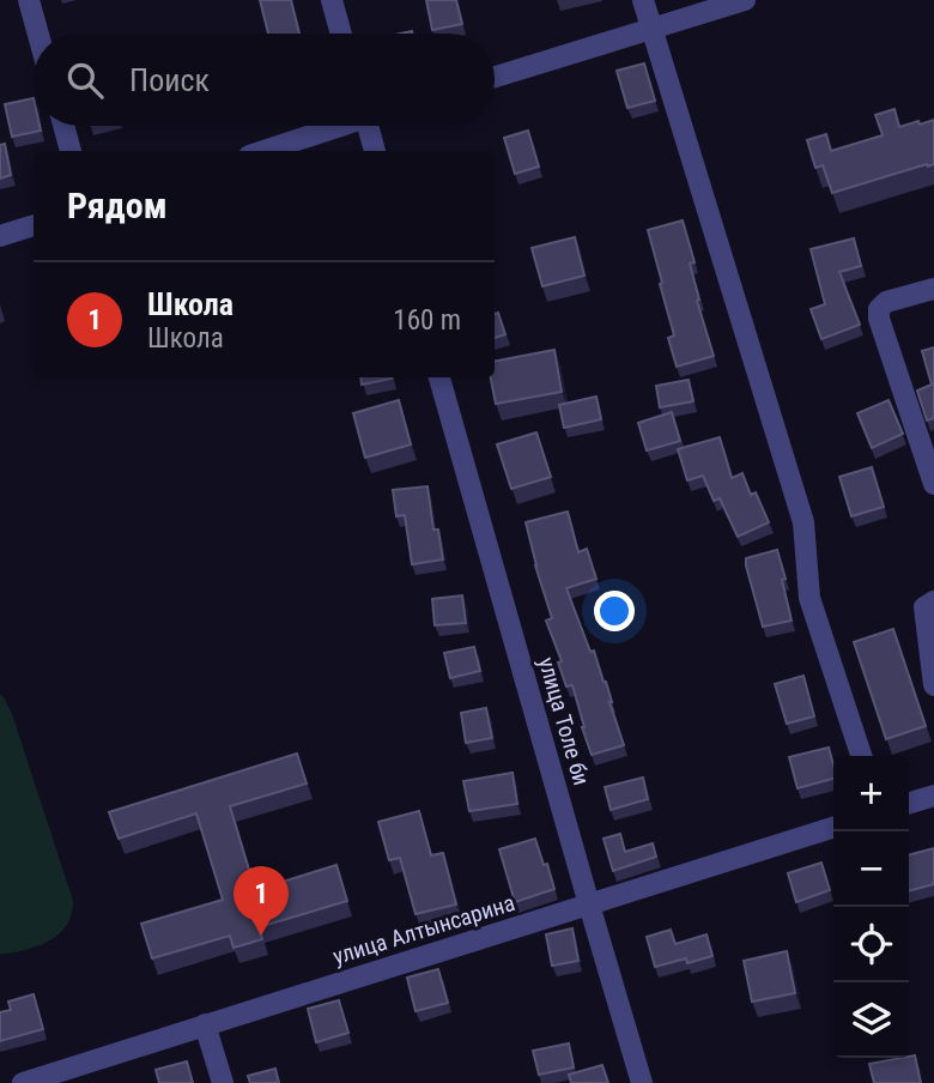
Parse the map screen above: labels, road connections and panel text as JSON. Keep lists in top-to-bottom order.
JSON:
{
  "streets": {
    "street": ["улица Толе би", "улица Алтынсарина"]
  },
  "crossings": [
    ["улица Толе би", "улица Алтынсарина"]
  ],
  "page": {
    "search": "Поиск",
    "heading": "Рядом",
    "list": [
      {
        "mark": "1",
        "name": "Школа",
        "note": "Школа",
        "value": "160 m"
      }
    ],
    "map_buttons": ["+", "−"],
    "pins": "1"
  }
}
